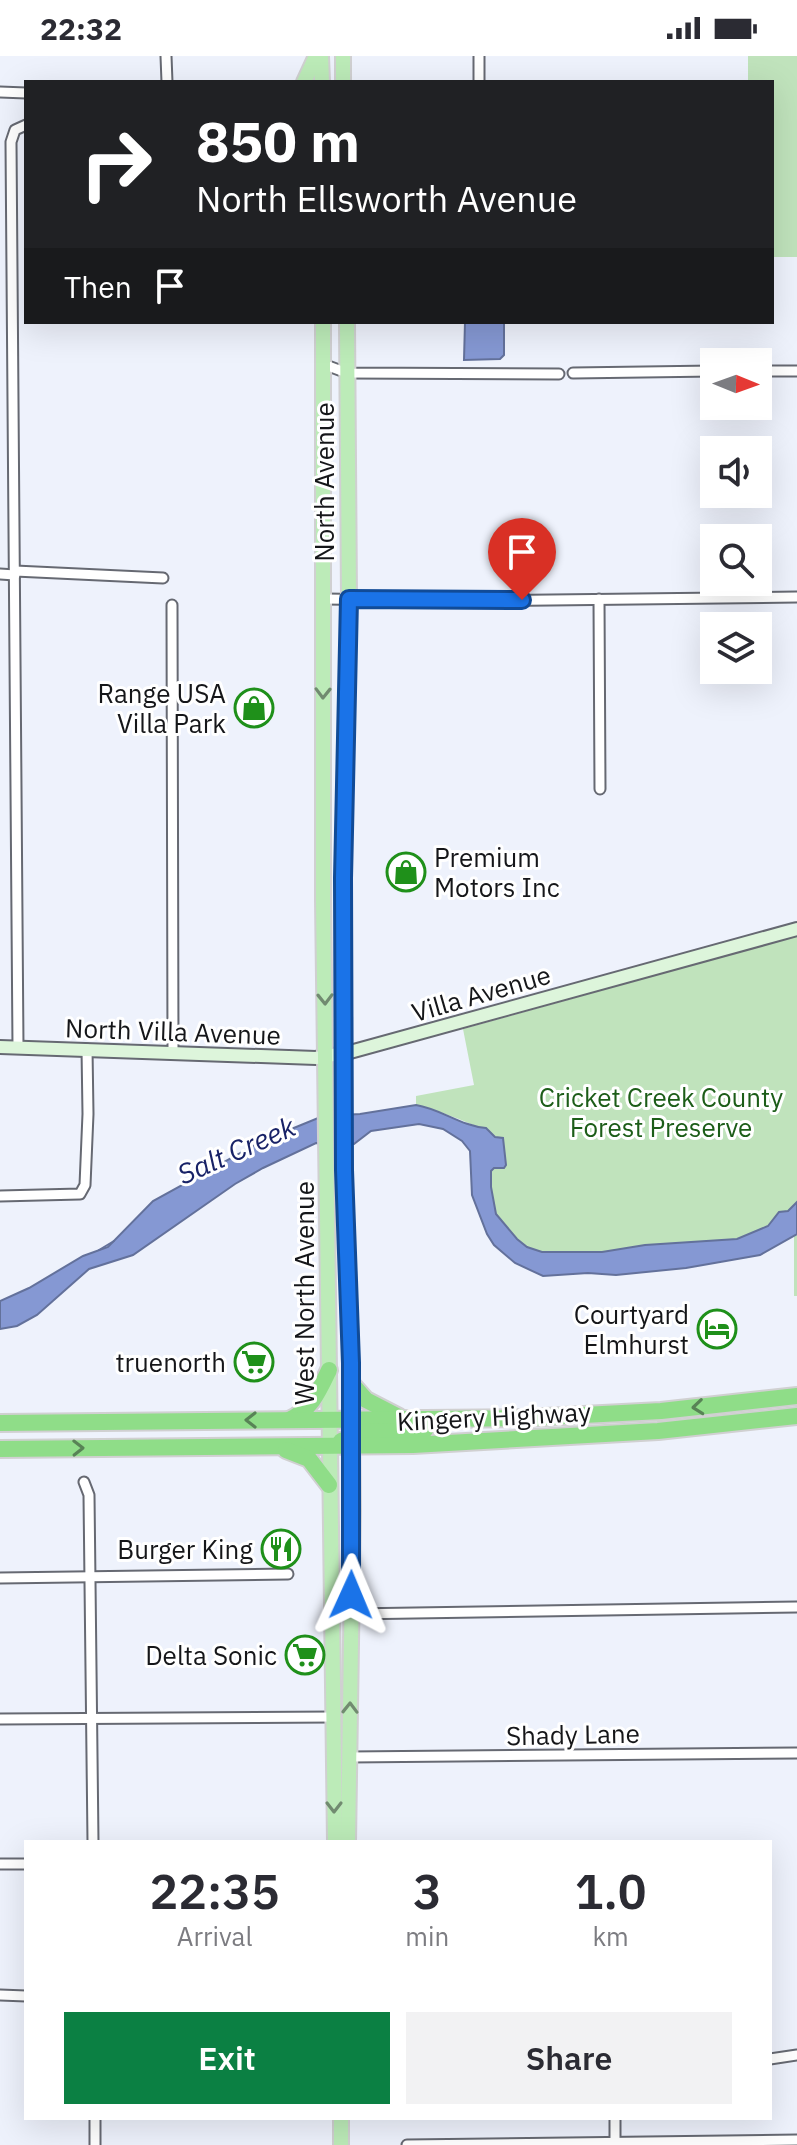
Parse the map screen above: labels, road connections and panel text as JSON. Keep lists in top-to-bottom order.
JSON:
{
  "streets": {
    "highway": ["Kingery Highway"],
    "main road": [
      "North Avenue",
      "Villa Avenue",
      "North Villa Avenue",
      "West North Avenue"
    ],
    "street": ["Shady Lane"]
  },
  "crossings": [
    ["North Avenue", "Villa Avenue"],
    ["North Avenue", "North Villa Avenue"],
    ["North Avenue", "West North Avenue"],
    ["North Avenue", "Kingery Highway"],
    ["North Avenue", "Shady Lane"],
    ["Villa Avenue", "North Villa Avenue"],
    ["North Villa Avenue", "West North Avenue"],
    ["West North Avenue", "Kingery Highway"]
  ],
  "one_way": ["West North Avenue"],
  "water": ["Salt Creek"],
  "parks": ["Cricket Creek County Forest Preserve"],
  "places": {
    "shop": ["Range USA Villa Park", "Premium Motors Inc"],
    "hotel": ["Courtyard Elmhurst"],
    "supermarket": ["truenorth", "Delta Sonic"],
    "restaurant": ["Burger King"]
  },
  "north": "right",
  "page": {
    "status": "22:32",
    "turn": ["850 m", "North Ellsworth Avenue"],
    "then": "Then",
    "eta": [
      "22:35",
      "Arrival",
      "3",
      "min",
      "1.0",
      "km"
    ],
    "buttons": ["Exit", "Share"]
  }
}
